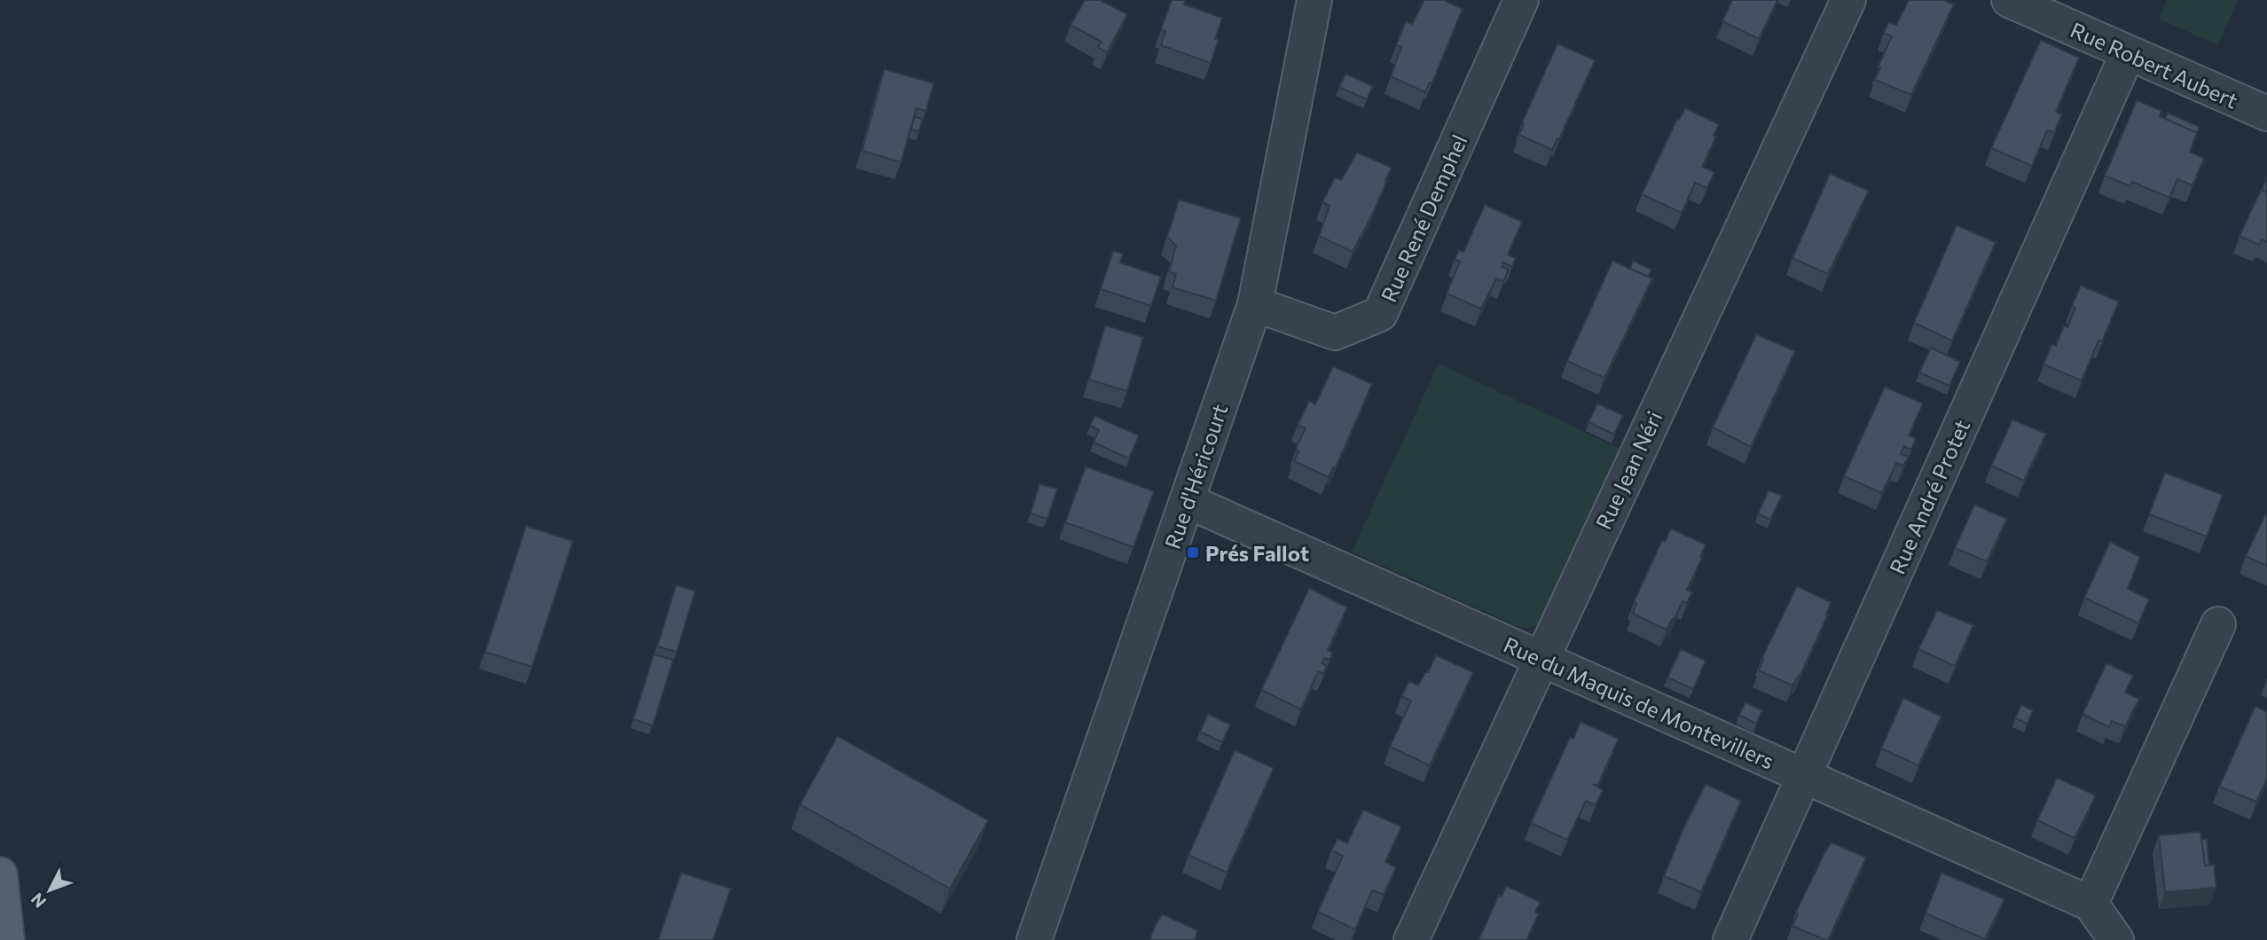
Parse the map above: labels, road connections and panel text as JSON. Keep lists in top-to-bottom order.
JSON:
{
  "streets": {
    "street": [
      "Rue Robert Aubert",
      "Rue René Demphel",
      "Rue Jean Néri",
      "Rue d'Héricourt",
      "Rue André Protet",
      "Rue du Maquis de Montevillers"
    ]
  },
  "crossings": [
    ["Rue Robert Aubert", "Rue André Protet"],
    ["Rue René Demphel", "Rue d'Héricourt"],
    ["Rue Jean Néri", "Rue du Maquis de Montevillers"],
    ["Rue d'Héricourt", "Rue du Maquis de Montevillers"],
    ["Rue André Protet", "Rue du Maquis de Montevillers"]
  ],
  "places": {
    "transit": ["Prés Fallot"]
  },
  "north": "bottom left"
}
